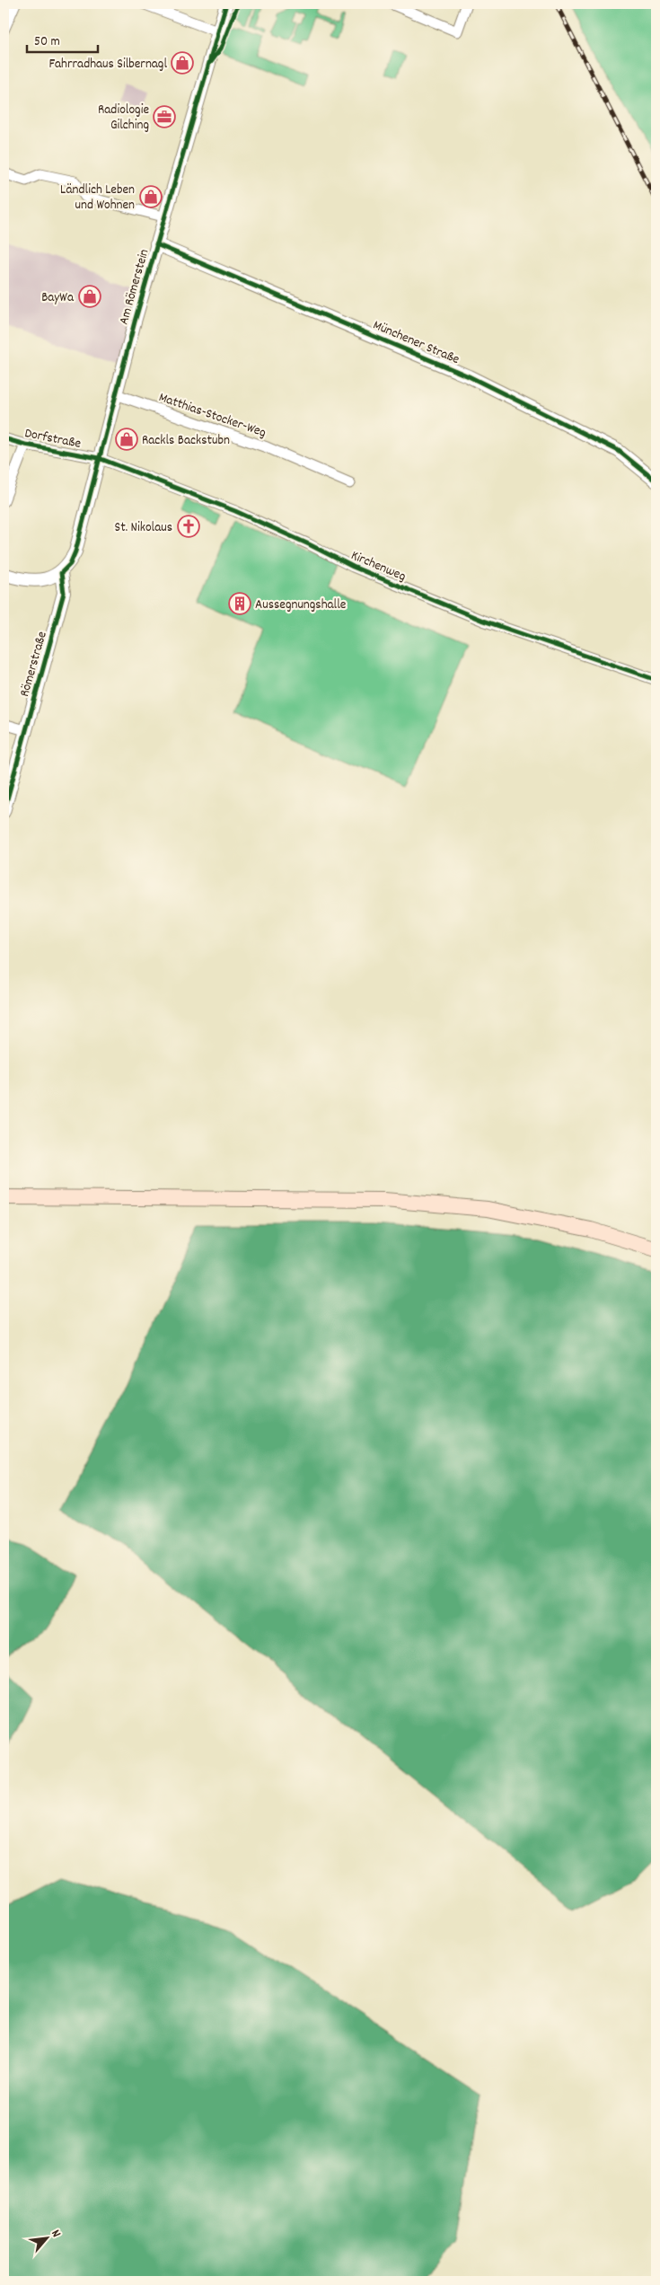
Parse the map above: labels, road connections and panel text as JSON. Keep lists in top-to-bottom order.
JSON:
{
  "streets": {
    "street": [
      "Am Römerstein",
      "Münchener Straße",
      "Matthias-Stocker-Weg",
      "Dorfstraße",
      "Kirchenweg",
      "Römerstraße"
    ]
  },
  "crossings": [
    ["Am Römerstein", "Münchener Straße"],
    ["Am Römerstein", "Matthias-Stocker-Weg"],
    ["Am Römerstein", "Dorfstraße"],
    ["Am Römerstein", "Kirchenweg"],
    ["Am Römerstein", "Römerstraße"],
    ["Dorfstraße", "Kirchenweg"]
  ],
  "places": {
    "shop": [
      "Fahrradhaus Silbernagl",
      "Ländlich Leben und Wohnen",
      "BayWa",
      "Rackls Backstubn"
    ],
    "office": ["Radiologie Gilching"],
    "church": ["St. Nikolaus"],
    "building": ["Aussegnungshalle"]
  },
  "scale_bar": "50 m",
  "north": "top right"
}
